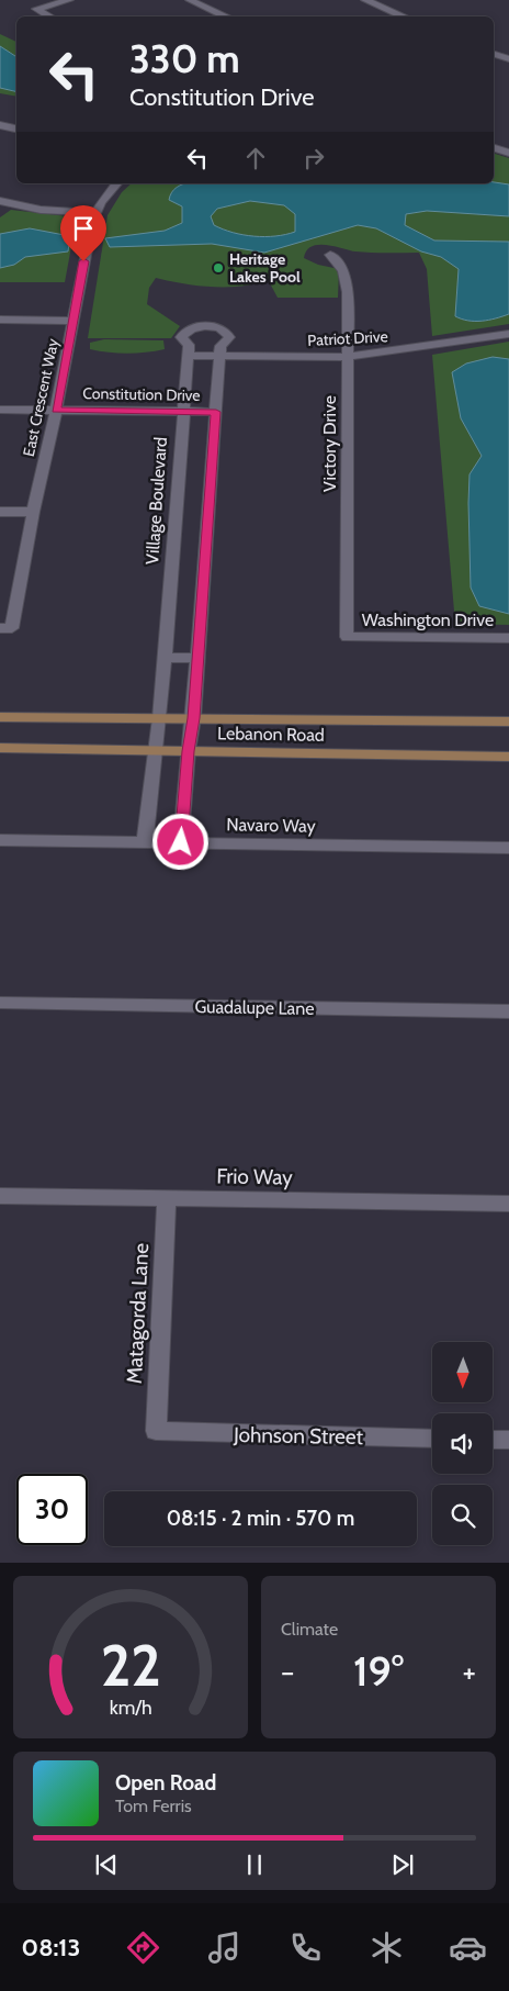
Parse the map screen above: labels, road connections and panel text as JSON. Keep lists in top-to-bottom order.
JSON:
{
  "streets": {
    "main road": ["Lebanon Road"],
    "street": [
      "Patriot Drive",
      "Constitution Drive",
      "East Crescent Way",
      "Victory Drive",
      "Village Boulevard",
      "Washington Drive",
      "Navaro Way",
      "Guadalupe Lane",
      "Frio Way",
      "Matagorda Lane",
      "Johnson Street"
    ]
  },
  "crossings": [
    ["Patriot Drive", "Victory Drive"],
    ["Patriot Drive", "Village Boulevard"],
    ["Constitution Drive", "East Crescent Way"],
    ["Constitution Drive", "Village Boulevard"],
    ["Victory Drive", "Washington Drive"],
    ["Village Boulevard", "Lebanon Road"],
    ["Village Boulevard", "Navaro Way"],
    ["Frio Way", "Matagorda Lane"],
    ["Matagorda Lane", "Johnson Street"]
  ],
  "places": ["Heritage Lakes Pool"],
  "north": "bottom",
  "page": {
    "turn": ["330 m", "Constitution Drive"],
    "limit": "30",
    "trip": "08:15 · 2 min · 570 m",
    "tile": "Climate",
    "heat": ["−", "19°", "+"],
    "song": ["Open Road", "Tom Ferris"],
    "tabs": "08:13",
    "gauge": ["22", "km/h"]
  }
}
